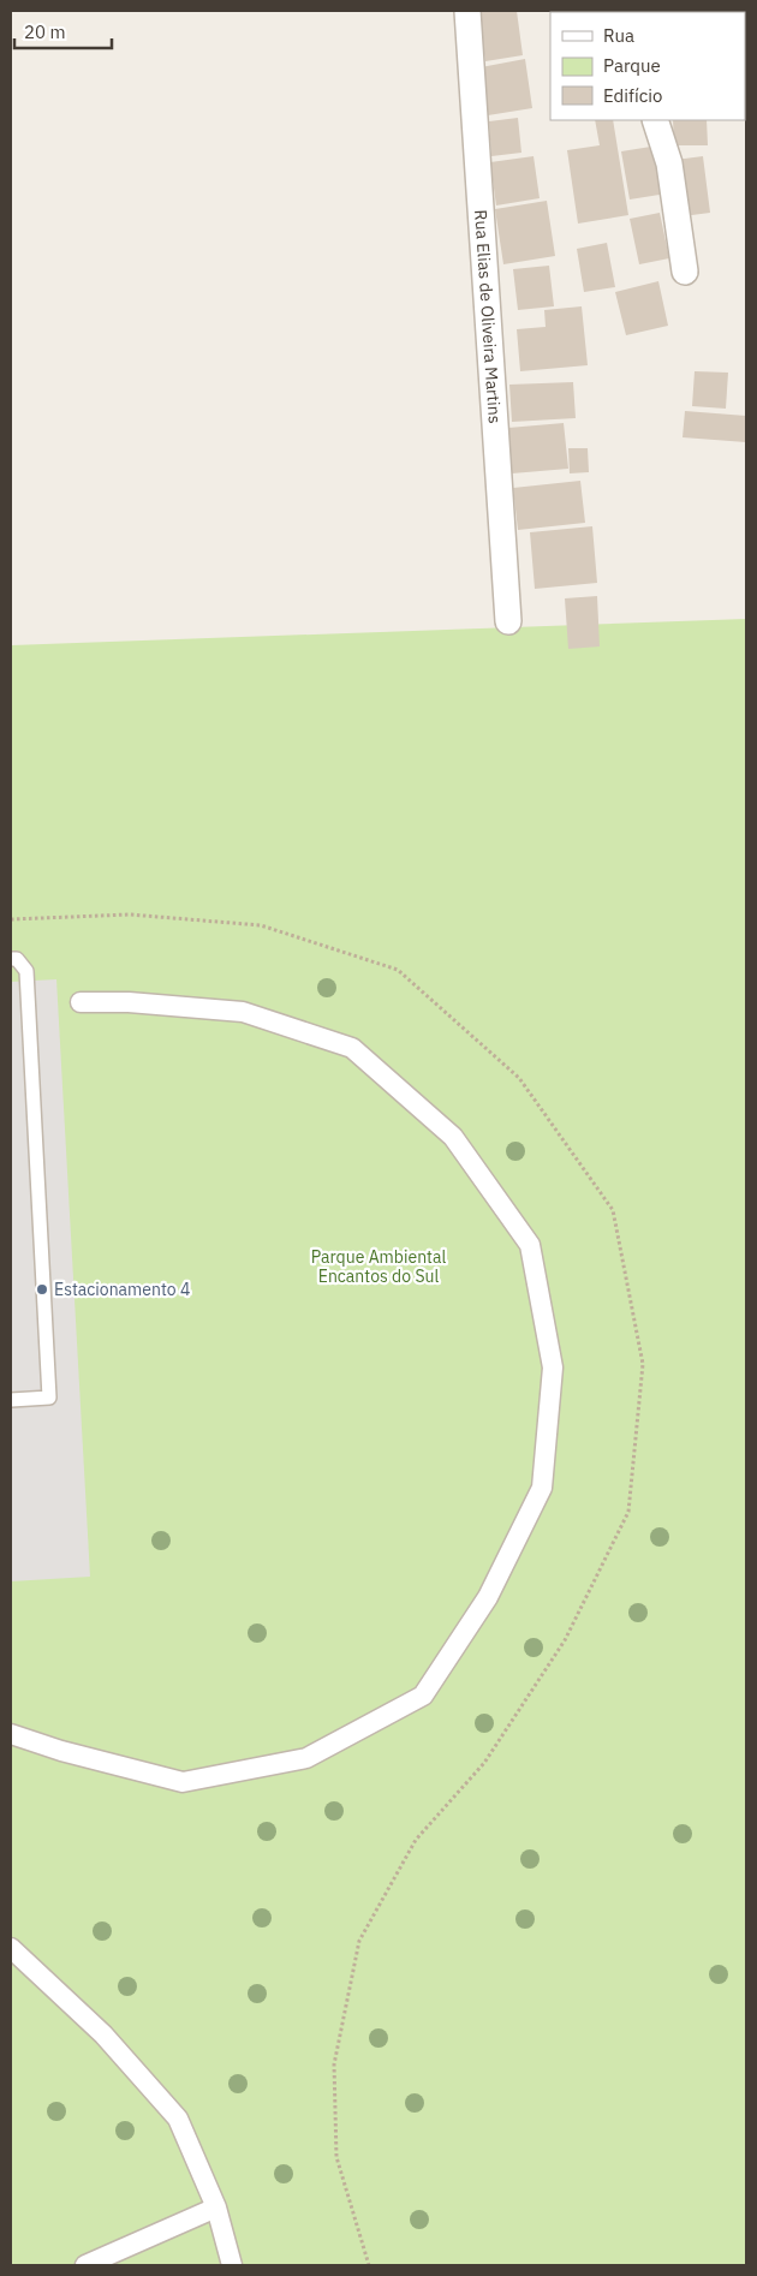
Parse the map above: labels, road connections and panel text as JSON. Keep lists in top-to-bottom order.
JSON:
{
  "streets": {
    "street": ["Rua Elias de Oliveira Martins"]
  },
  "parks": ["Parque Ambiental Encantos do Sul"],
  "places": ["Estacionamento 4"],
  "legend": ["Rua", "Parque", "Edifício"],
  "scale_bar": "20 m"
}
